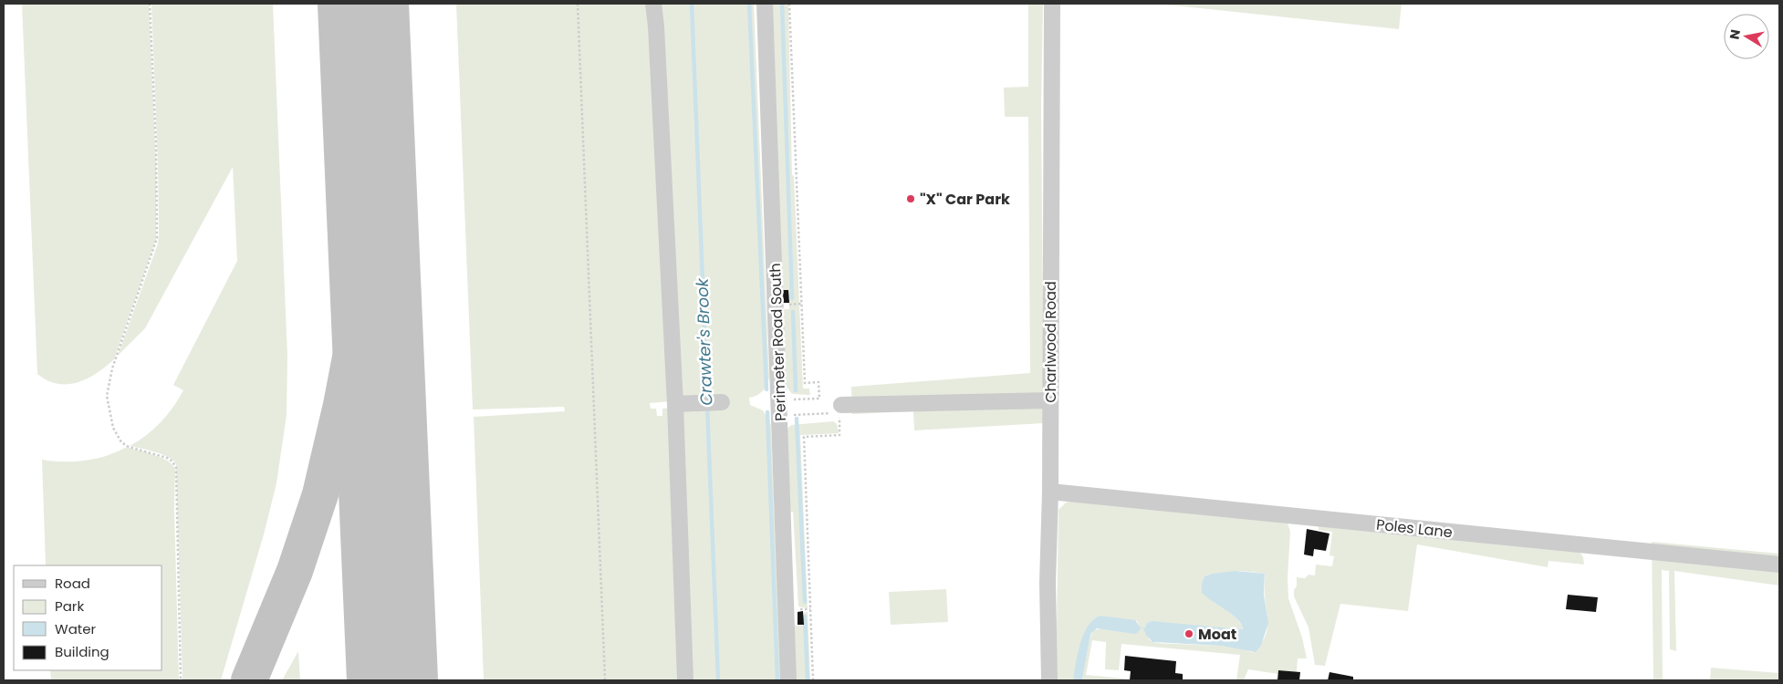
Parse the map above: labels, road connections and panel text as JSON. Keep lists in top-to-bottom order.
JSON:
{
  "streets": {
    "street": ["Perimeter Road South", "Charlwood Road", "Poles Lane"]
  },
  "crossings": [
    ["Charlwood Road", "Poles Lane"]
  ],
  "water": ["Crawter's Brook"],
  "places": ["\"X\" Car Park", "Moat"],
  "legend": [
    "Road",
    "Park",
    "Water",
    "Building"
  ],
  "north": "left"
}
